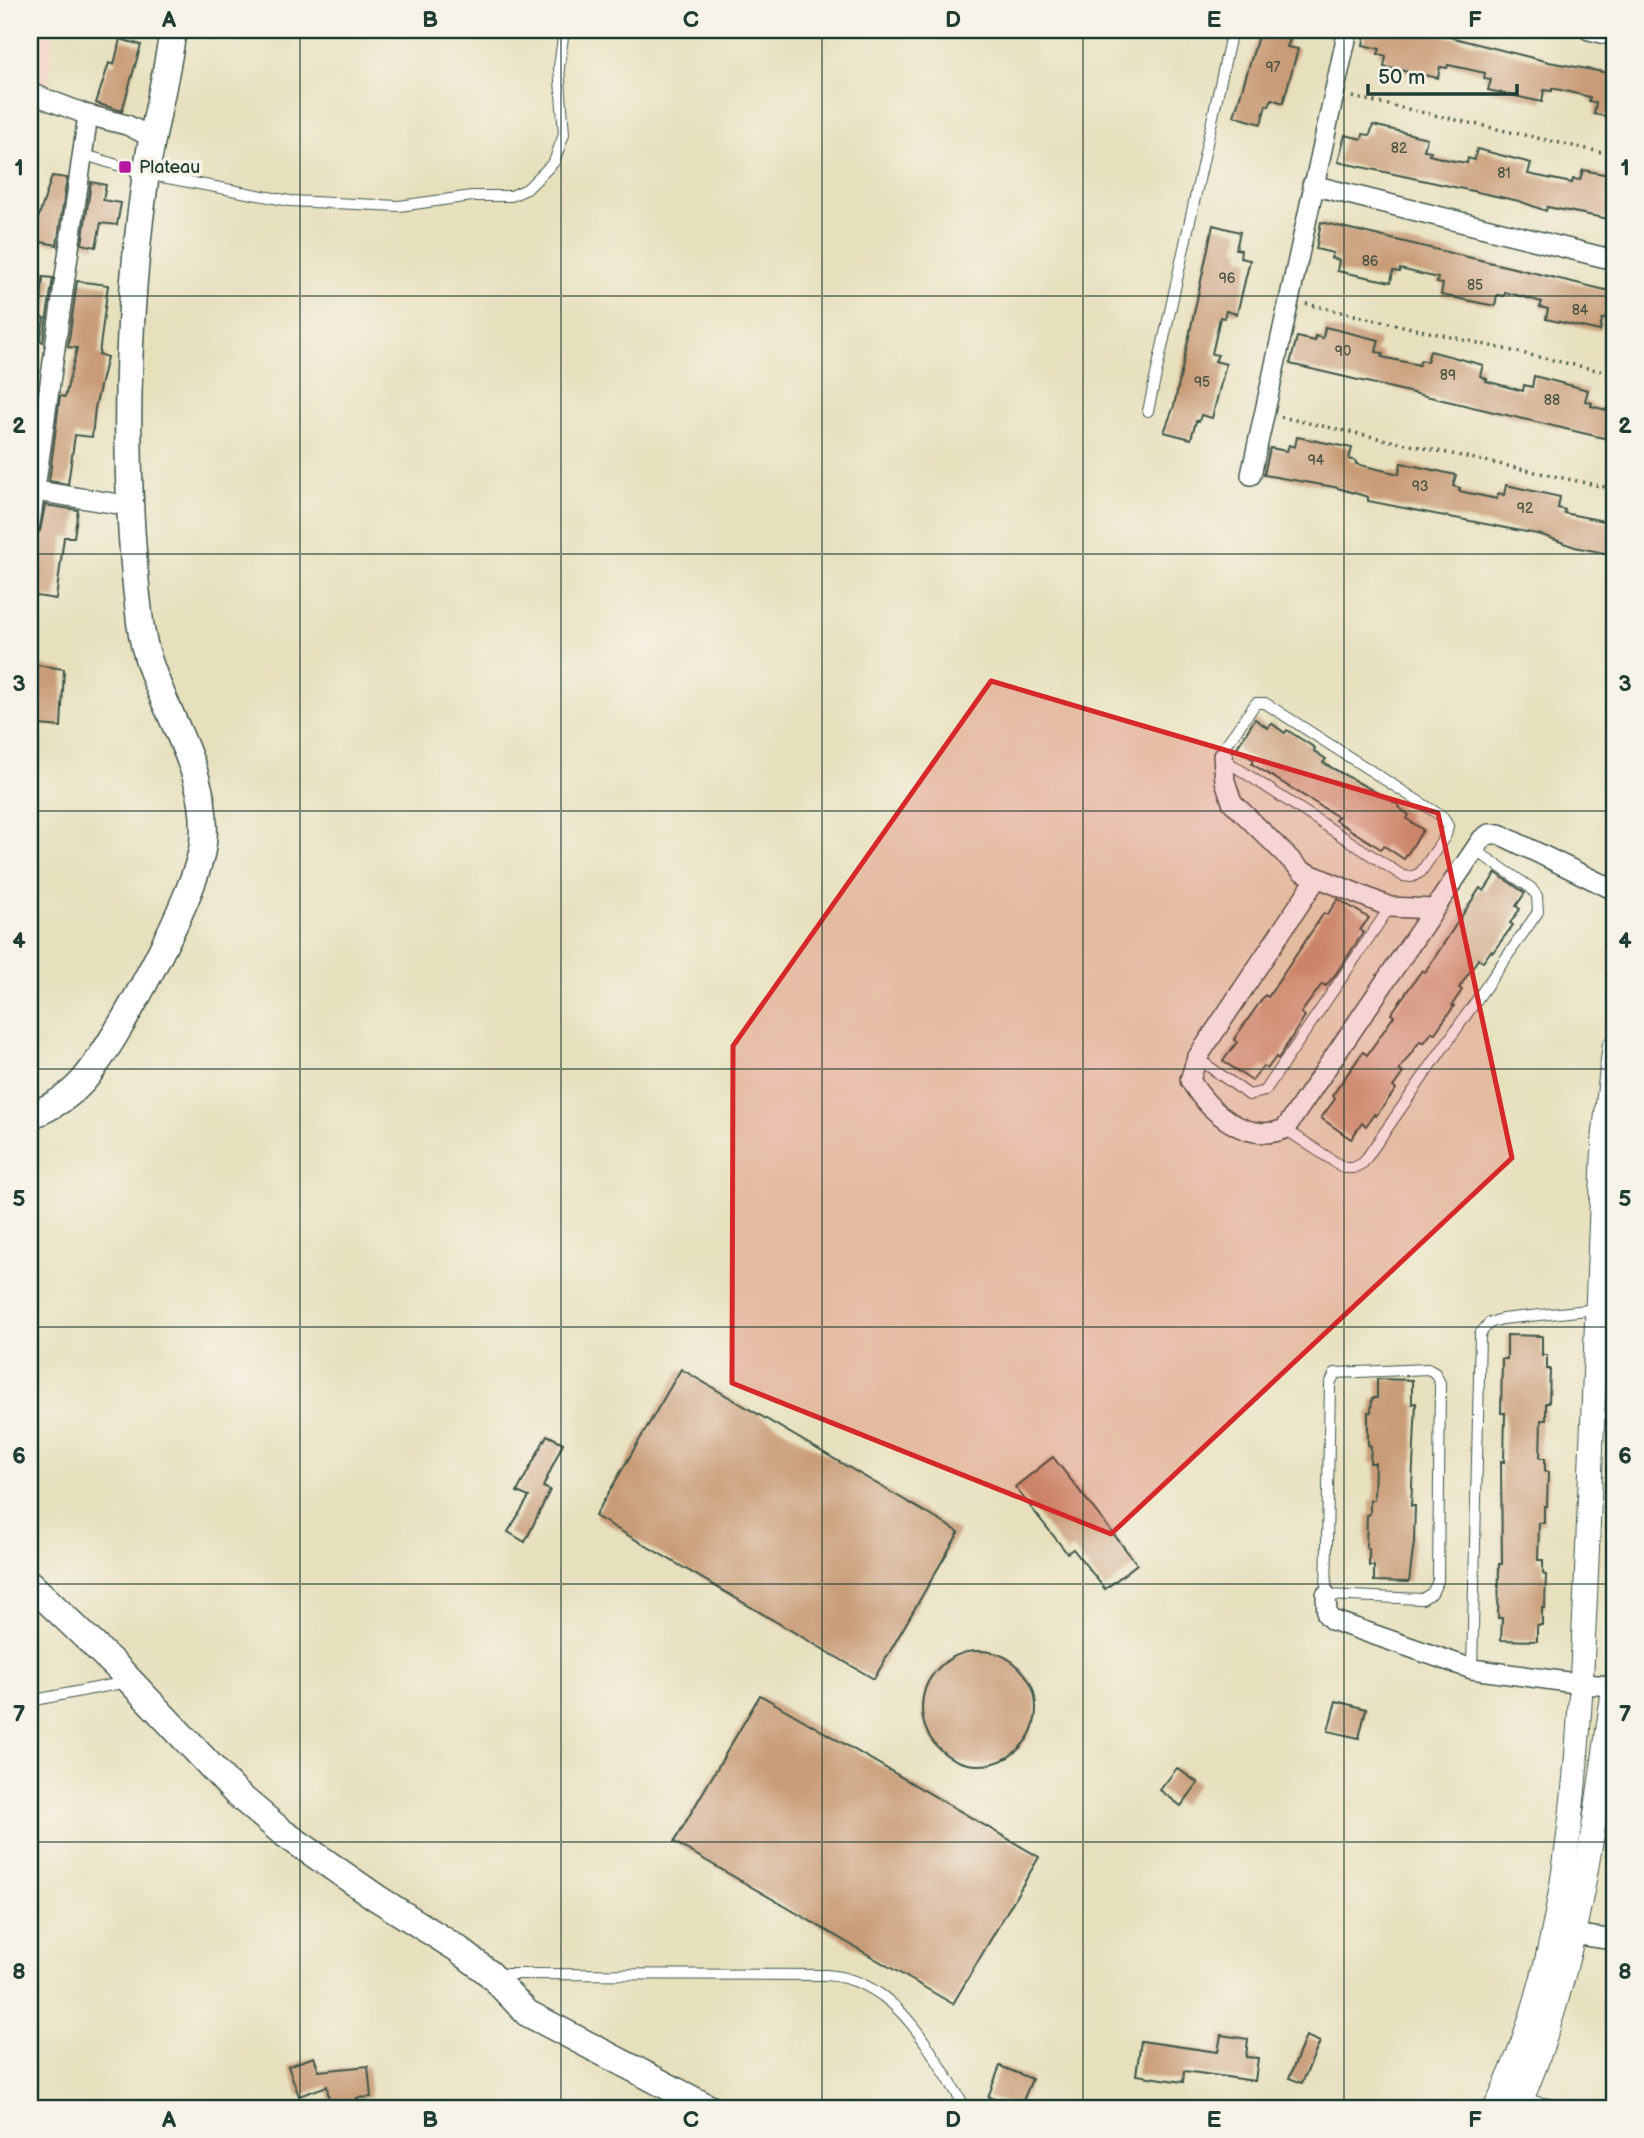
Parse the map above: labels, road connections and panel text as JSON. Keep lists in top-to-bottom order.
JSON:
{
  "places": {
    "transit": ["Plateau"]
  },
  "house_numbers": [
    "97",
    "82",
    "81",
    "86",
    "96",
    "85",
    "84",
    "90",
    "89",
    "95",
    "88",
    "94",
    "93",
    "92"
  ],
  "scale_bar": "50 m",
  "grid": {
    "columns": [
      "A",
      "B",
      "C",
      "D",
      "E",
      "F"
    ],
    "rows": [
      "1",
      "2",
      "3",
      "4",
      "5",
      "6",
      "7",
      "8"
    ]
  }
}
